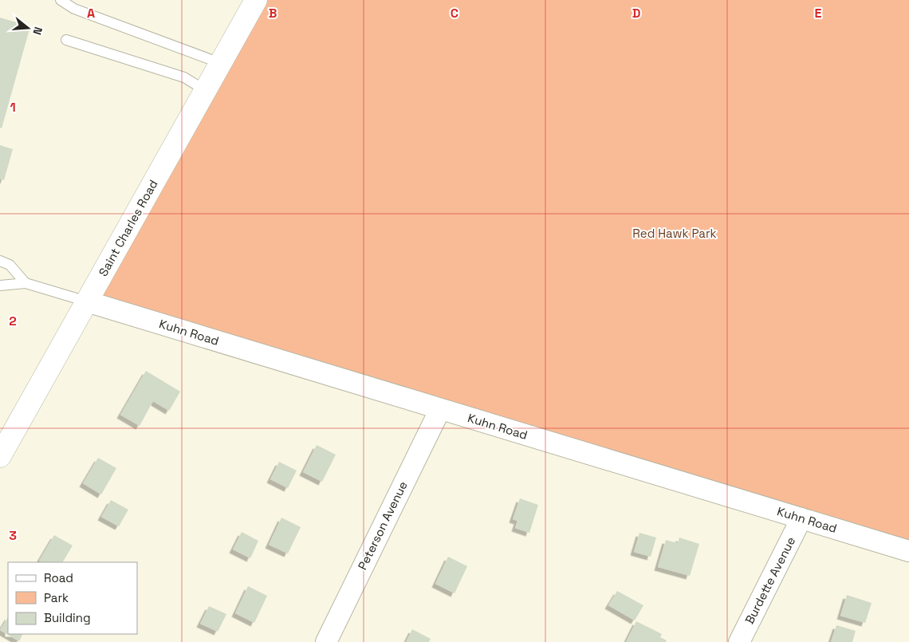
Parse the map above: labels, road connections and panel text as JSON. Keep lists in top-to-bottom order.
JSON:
{
  "streets": {
    "street": [
      "Saint Charles Road",
      "Kuhn Road",
      "Peterson Avenue",
      "Burdette Avenue"
    ]
  },
  "crossings": [
    ["Saint Charles Road", "Kuhn Road"],
    ["Kuhn Road", "Peterson Avenue"],
    ["Kuhn Road", "Burdette Avenue"]
  ],
  "parks": ["Red Hawk Park"],
  "legend": ["Road", "Park", "Building"],
  "north": "right",
  "grid": {
    "columns": [
      "A",
      "B",
      "C",
      "D",
      "E"
    ],
    "rows": ["1", "2", "3"]
  }
}
